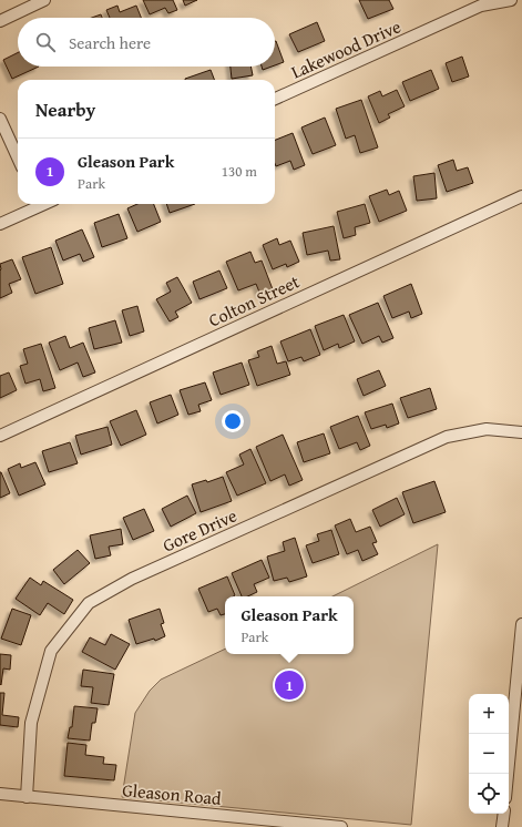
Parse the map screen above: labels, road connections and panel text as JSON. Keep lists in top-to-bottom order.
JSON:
{
  "streets": {
    "street": [
      "Lakewood Drive",
      "Colton Street",
      "Gore Drive",
      "Gleason Road"
    ]
  },
  "crossings": [
    ["Gore Drive", "Gleason Road"]
  ],
  "page": {
    "search": "Search here",
    "heading": "Nearby",
    "list": [
      {
        "mark": "1",
        "name": "Gleason Park",
        "note": "Park",
        "value": "130 m"
      }
    ],
    "popup": ["Gleason Park", "Park"],
    "pins": "1",
    "map_buttons": ["+", "−"]
  }
}
